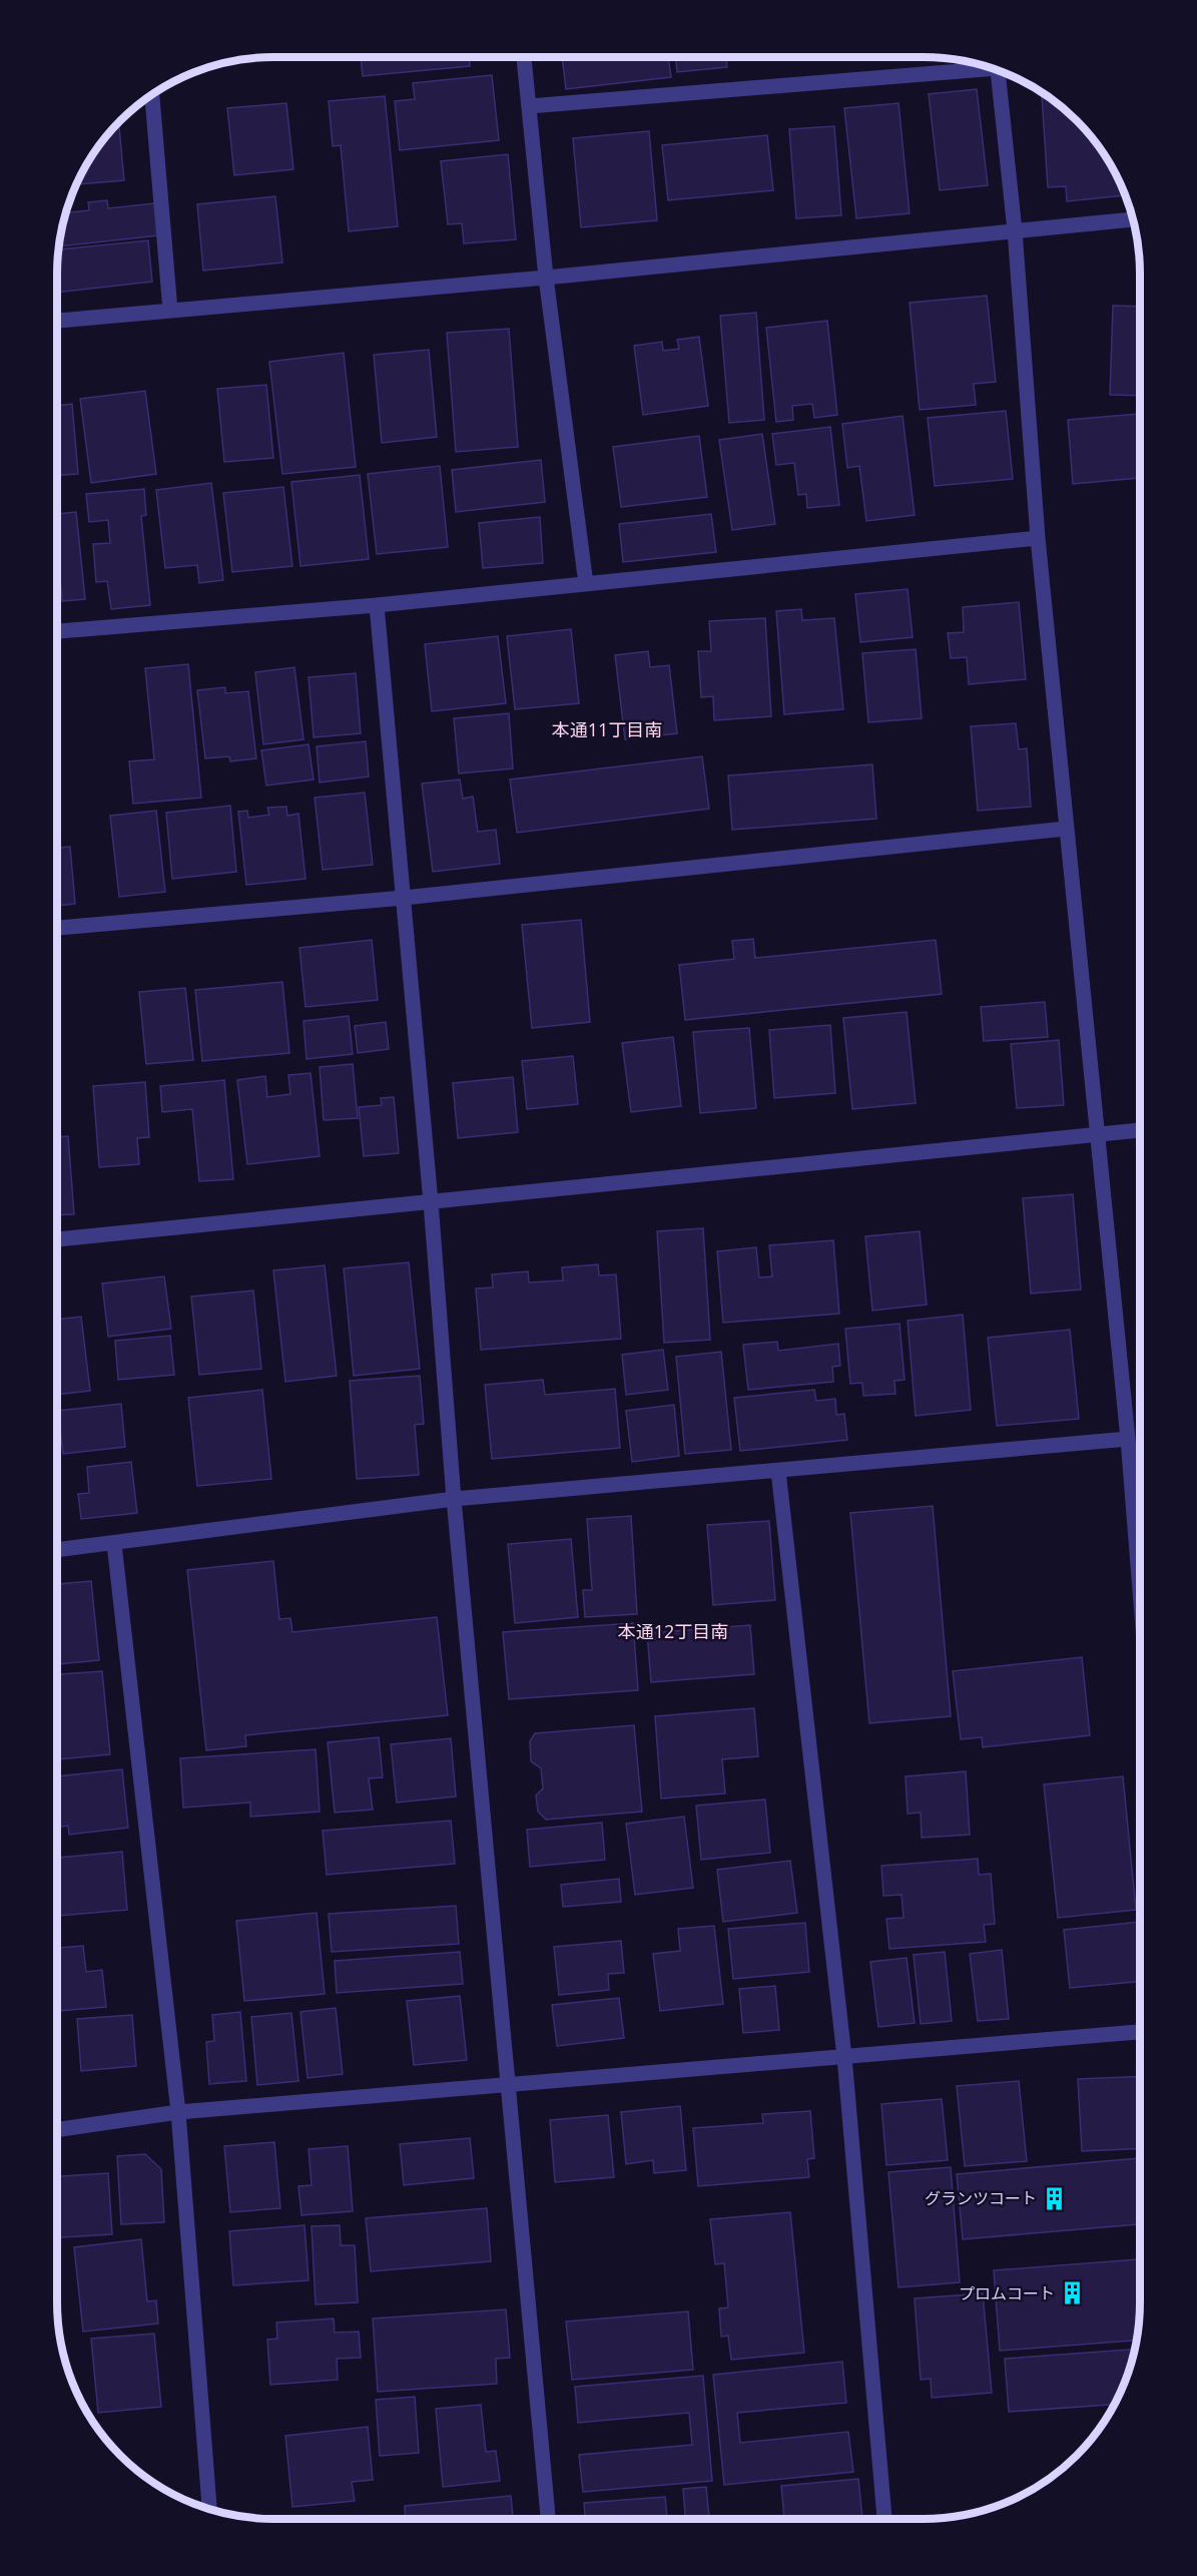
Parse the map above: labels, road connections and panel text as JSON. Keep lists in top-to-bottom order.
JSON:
{
  "districts": ["本通11丁目南", "本通12丁目南"],
  "places": {
    "building": ["グランツコート", "プロムコート"]
  }
}
